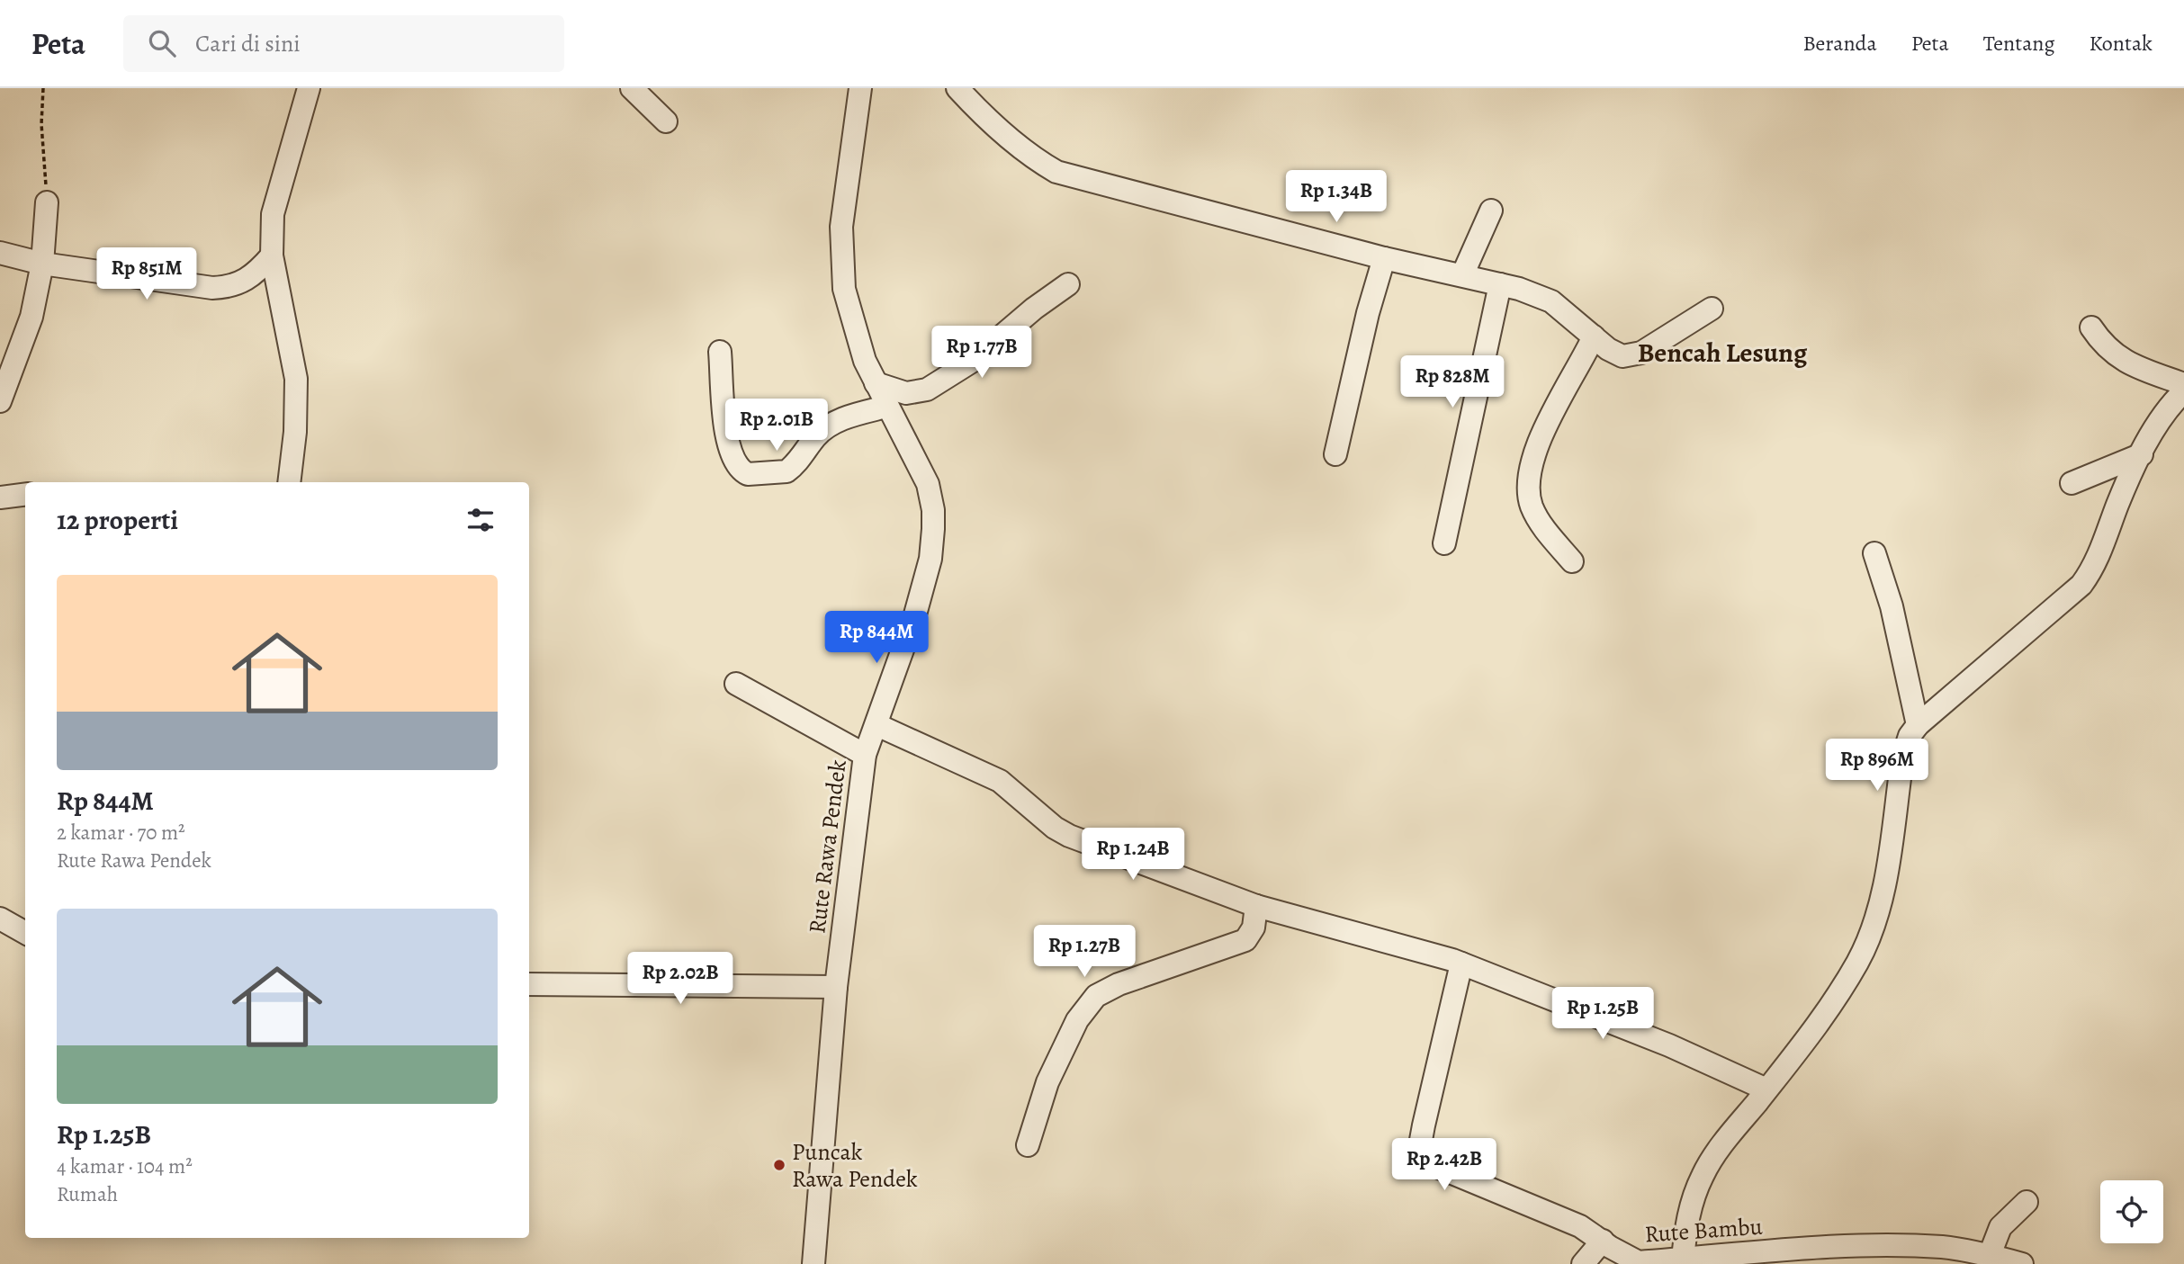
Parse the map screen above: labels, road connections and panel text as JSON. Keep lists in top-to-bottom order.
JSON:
{
  "streets": {
    "street": ["Rute Rawa Pendek", "Rute Bambu"]
  },
  "districts": ["Bencah Lesung"],
  "places": ["Puncak Rawa Pendek"],
  "page": {
    "header": "Peta",
    "search": "Cari di sini",
    "nav": [
      "Beranda",
      "Peta",
      "Tentang",
      "Kontak"
    ],
    "price": [
      "Rp 1.34B",
      "Rp 851M",
      "Rp 1.77B",
      "Rp 828M",
      "Rp 2.01B",
      "Rp 844M",
      "Rp 896M",
      "Rp 1.24B",
      "Rp 1.27B",
      "Rp 2.02B",
      "Rp 1.25B",
      "Rp 2.42B"
    ],
    "heading": "12 properti",
    "list": [
      {
        "name": "Rp 844M",
        "note": "2 kamar · 70 m² · Rute Rawa Pendek"
      },
      {
        "name": "Rp 1.25B",
        "note": "4 kamar · 104 m² · Rumah"
      }
    ]
  }
}
